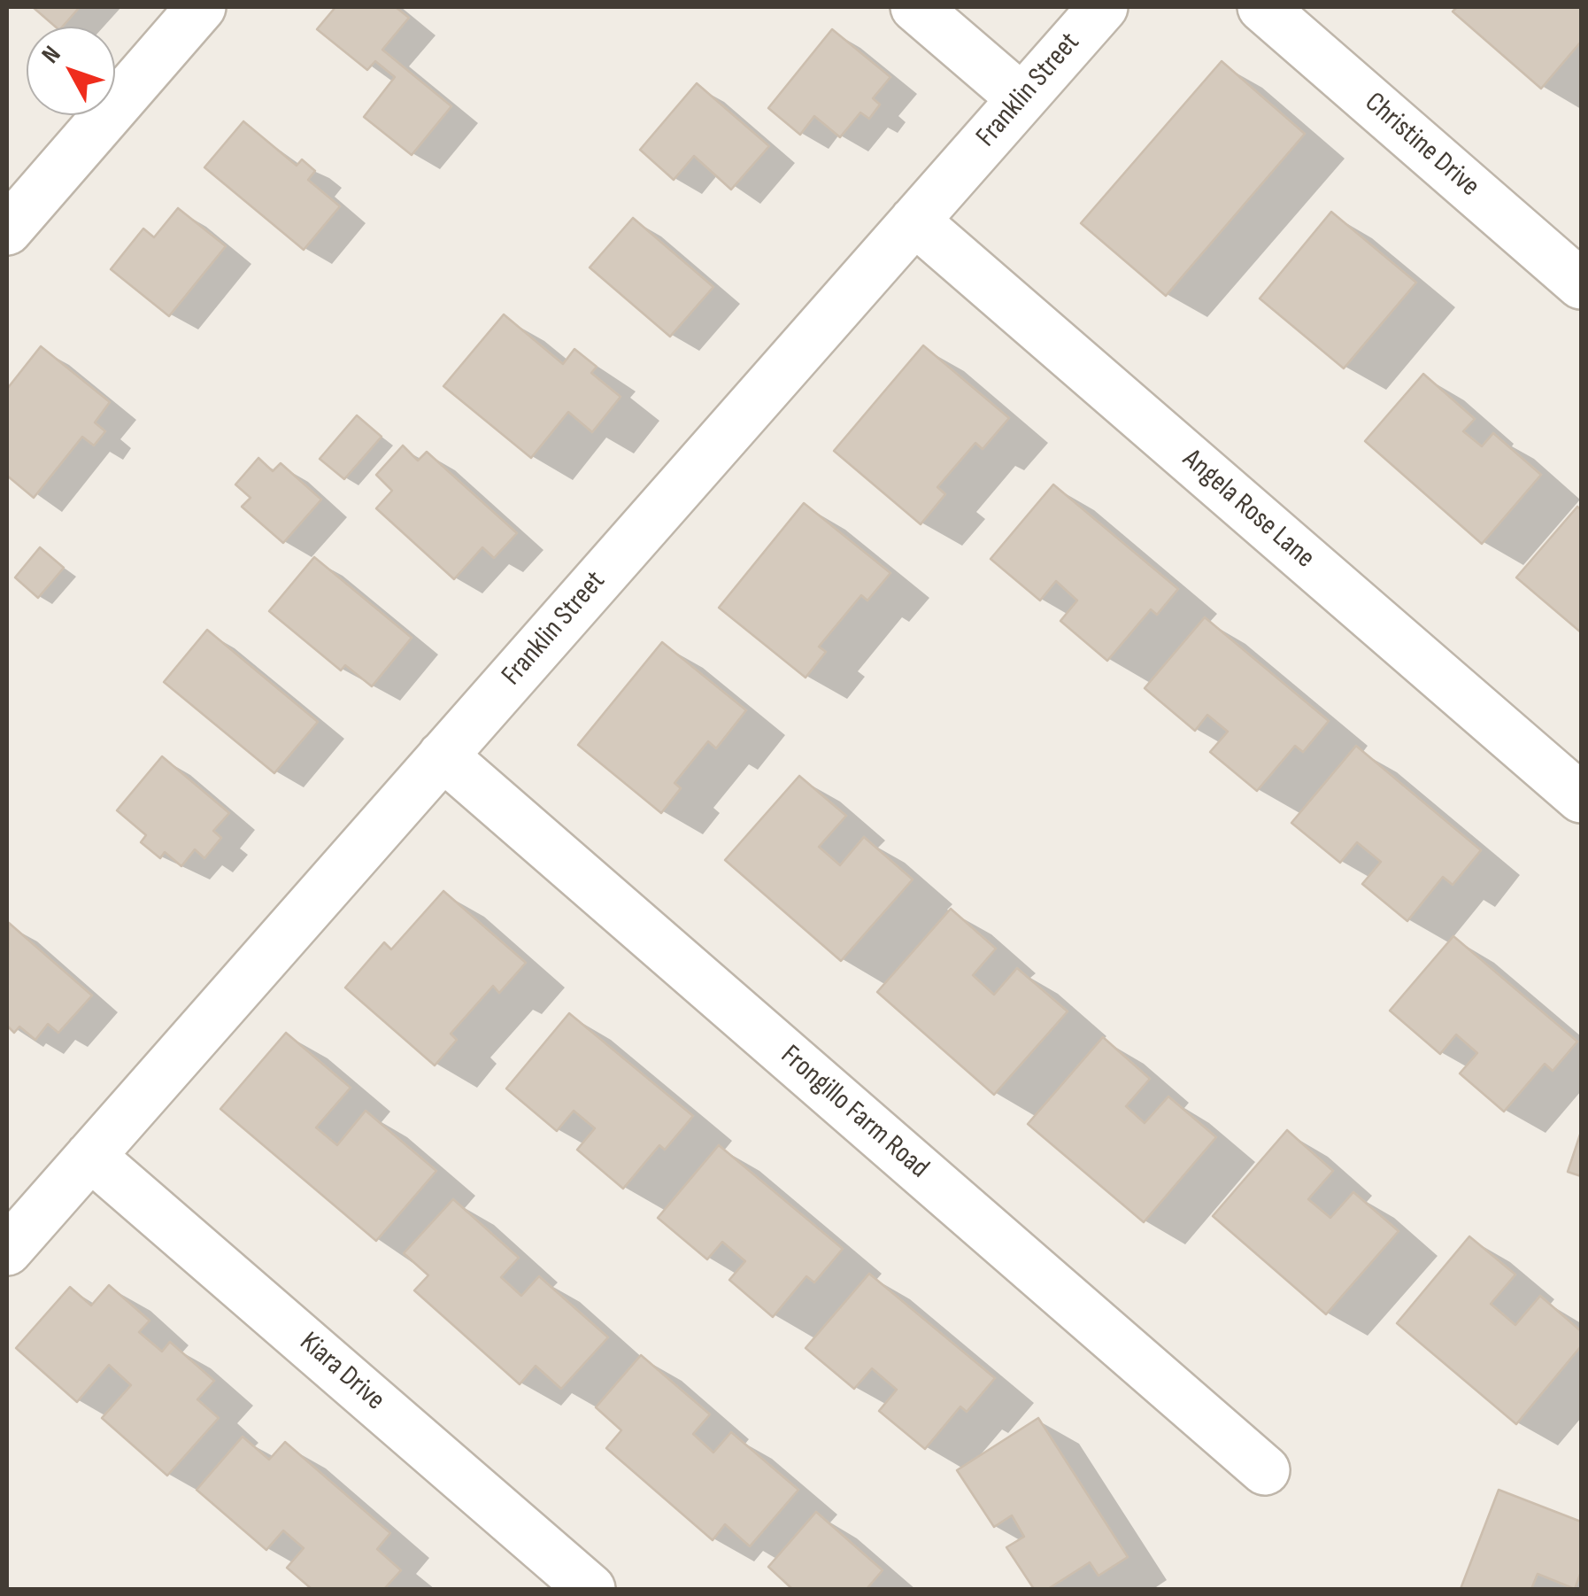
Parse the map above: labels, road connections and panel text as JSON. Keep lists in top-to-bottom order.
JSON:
{
  "streets": {
    "street": [
      "Franklin Street",
      "Christine Drive",
      "Angela Rose Lane",
      "Frongillo Farm Road",
      "Kiara Drive"
    ]
  },
  "crossings": [
    ["Franklin Street", "Angela Rose Lane"],
    ["Franklin Street", "Frongillo Farm Road"],
    ["Franklin Street", "Kiara Drive"]
  ],
  "north": "top left"
}
